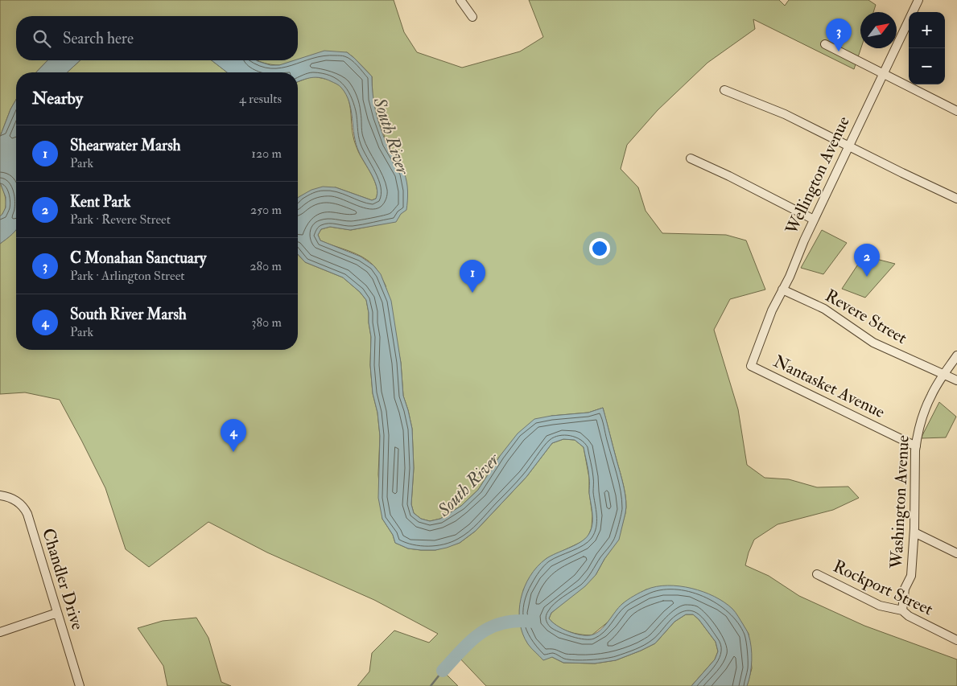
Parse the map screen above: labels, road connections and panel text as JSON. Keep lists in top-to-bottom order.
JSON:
{
  "streets": {
    "street": [
      "Wellington Avenue",
      "Revere Street",
      "Nantasket Avenue",
      "Washington Avenue",
      "Chandler Drive",
      "Rockport Street"
    ]
  },
  "crossings": [
    ["Wellington Avenue", "Revere Street"],
    ["Wellington Avenue", "Nantasket Avenue"],
    ["Revere Street", "Washington Avenue"],
    ["Nantasket Avenue", "Washington Avenue"],
    ["Washington Avenue", "Rockport Street"]
  ],
  "water": ["South River"],
  "north": "top right",
  "page": {
    "map_buttons": ["+", "−"],
    "search": "Search here",
    "pins": [
      "3",
      "2",
      "1",
      "4"
    ],
    "heading": ["Nearby", "4 results"],
    "list": [
      {
        "mark": "1",
        "name": "Shearwater Marsh",
        "note": "Park",
        "value": "120 m"
      },
      {
        "mark": "2",
        "name": "Kent Park",
        "note": "Park · Revere Street",
        "value": "250 m"
      },
      {
        "mark": "3",
        "name": "C Monahan Sanctuary",
        "note": "Park · Arlington Street",
        "value": "280 m"
      },
      {
        "mark": "4",
        "name": "South River Marsh",
        "note": "Park",
        "value": "380 m"
      }
    ]
  }
}
